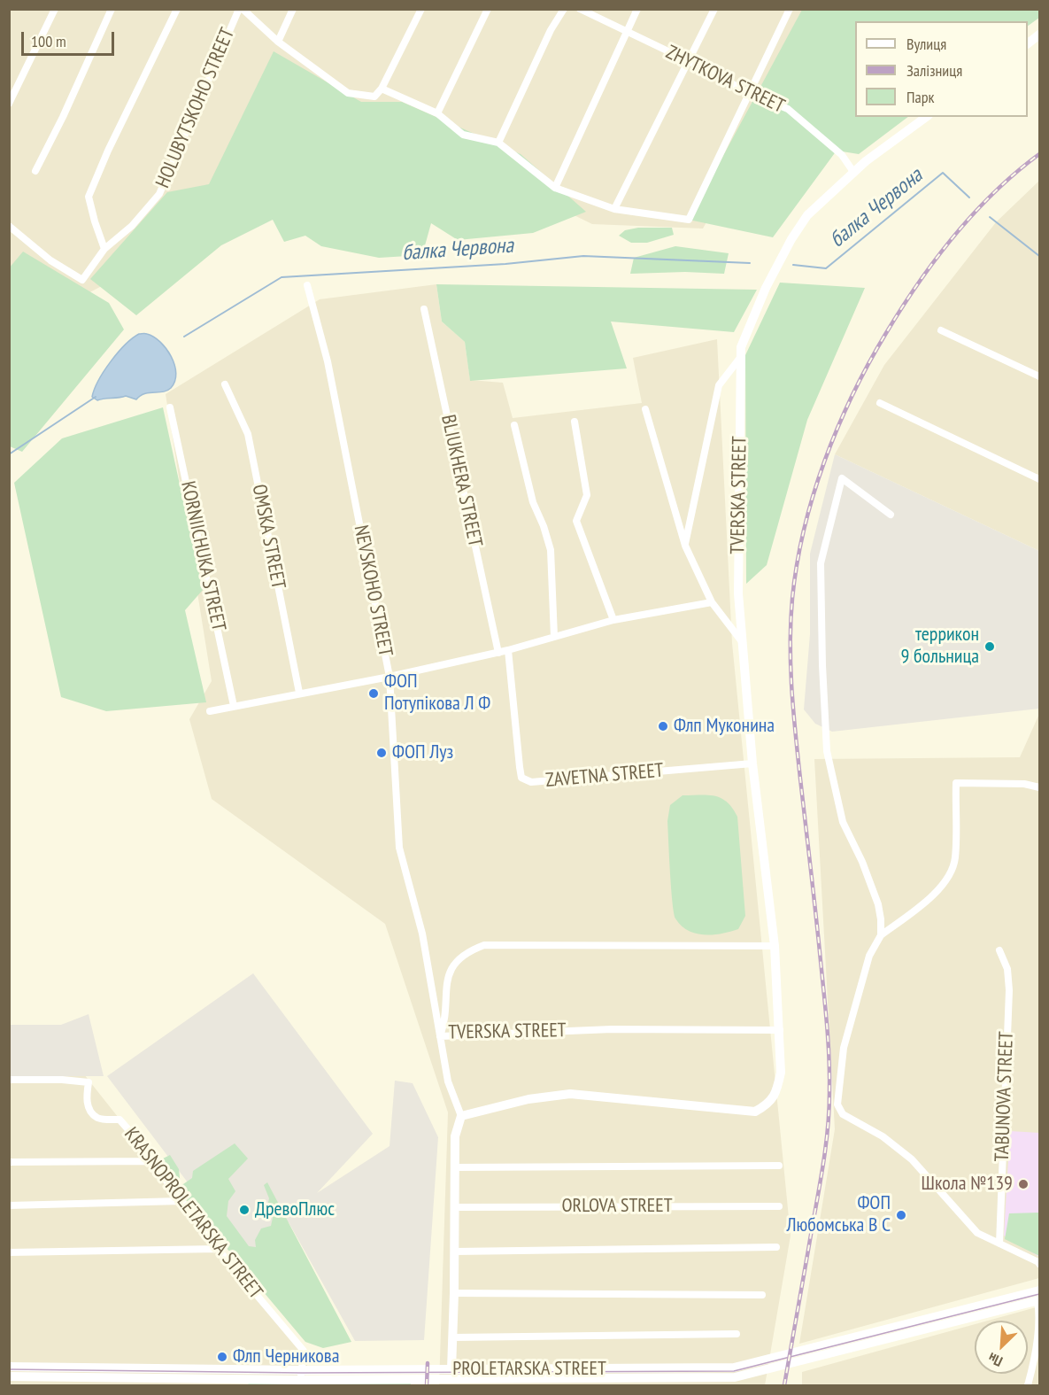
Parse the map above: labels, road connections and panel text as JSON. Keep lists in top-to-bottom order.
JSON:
{
  "streets": {
    "main road": ["TVERSKA STREET", "PROLETARSKA STREET"],
    "street": [
      "ZHYTKOVA STREET",
      "HOLUBYTSKOHO STREET",
      "BLIUKHERA STREET",
      "OMSKA STREET",
      "KORNIICHUKA STREET",
      "NEVSKOHO STREET",
      "ZAVETNA STREET",
      "TABUNOVA STREET",
      "ORLOVA STREET",
      "KRASNOPROLETARSKA STREET"
    ]
  },
  "crossings": [
    ["ZHYTKOVA STREET", "TVERSKA STREET"],
    ["TVERSKA STREET", "NEVSKOHO STREET"],
    ["TVERSKA STREET", "ZAVETNA STREET"],
    ["KRASNOPROLETARSKA STREET", "PROLETARSKA STREET"]
  ],
  "water": ["балка Червона"],
  "places": [
    "террикон 9 больница",
    "ФОП Потупікова Л Ф",
    "Флп Муконина",
    "ФОП Луз",
    "Школа №139",
    "ДревоПлюс",
    "ФОП Любомська В С",
    "Флп Черникова"
  ],
  "legend": ["Вулиця", "Залізниця", "Парк"],
  "scale_bar": "100 m",
  "north": "bottom left"
}
